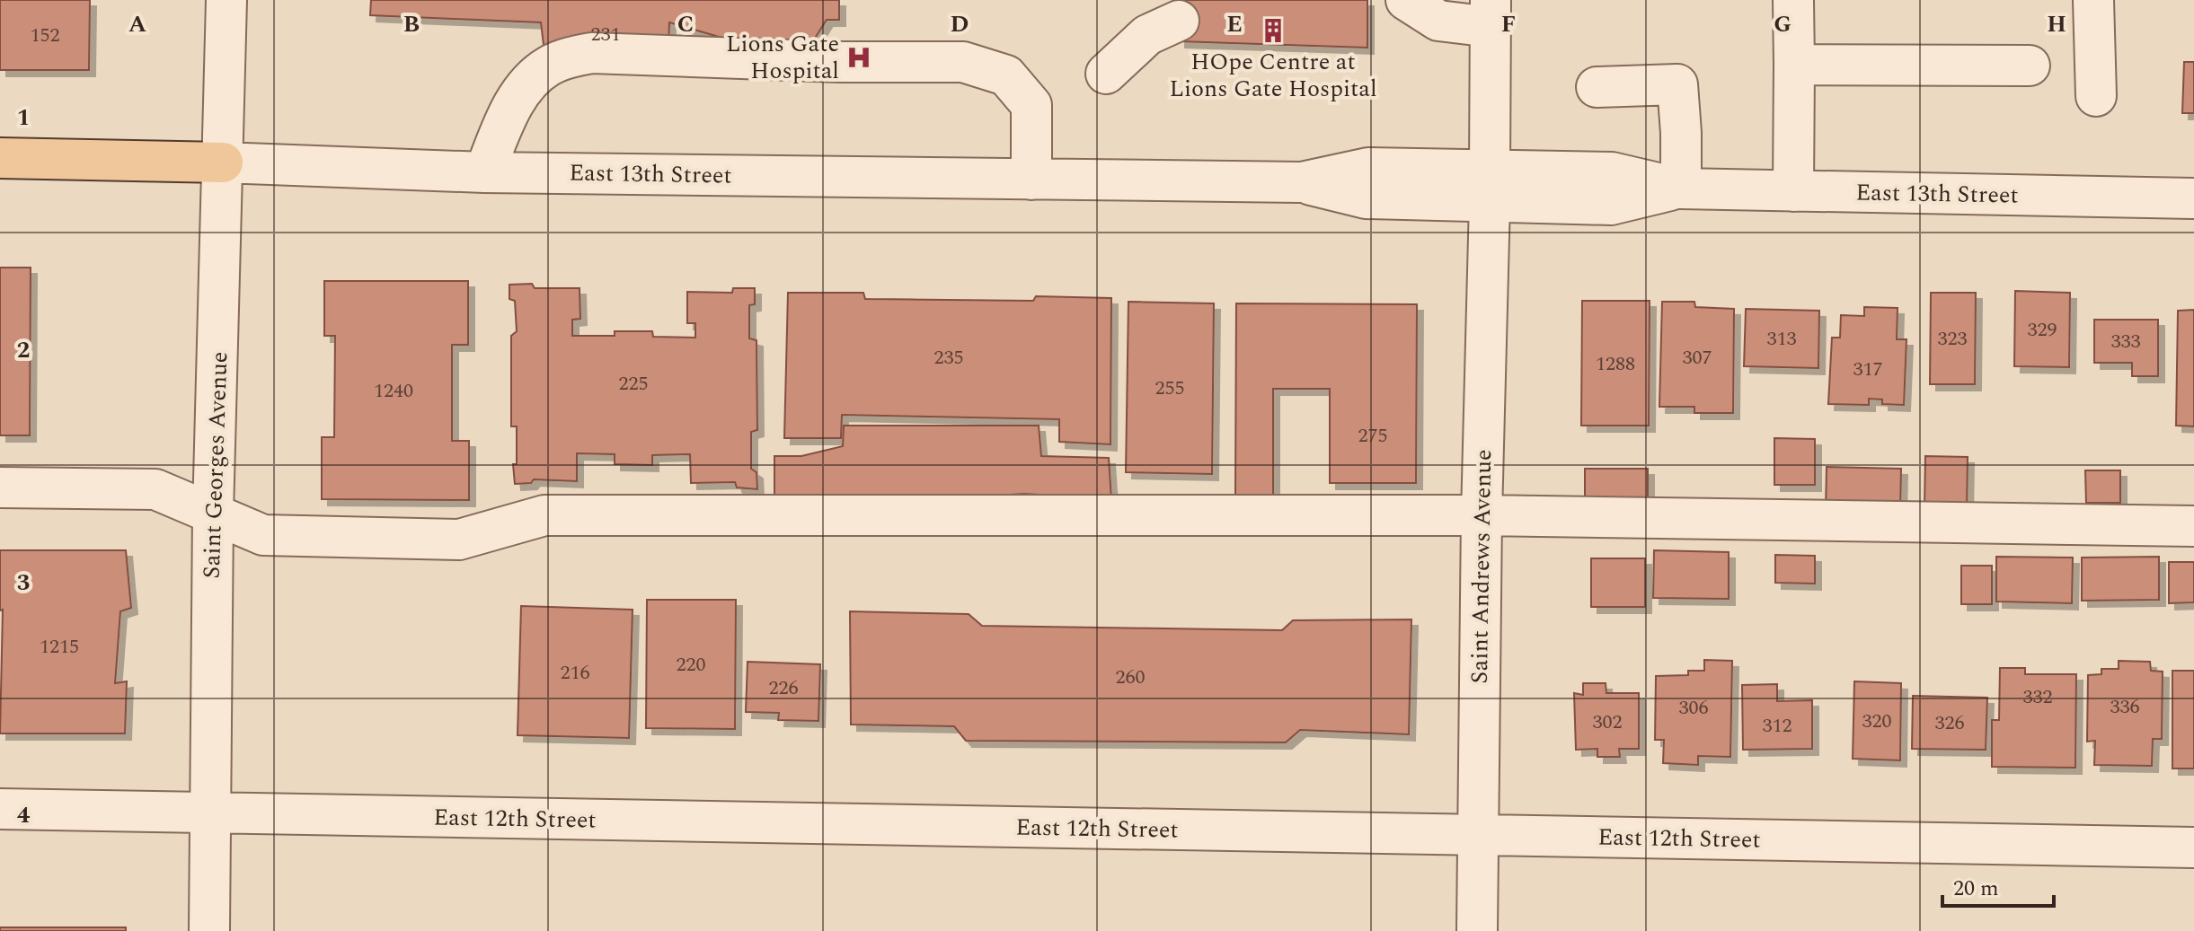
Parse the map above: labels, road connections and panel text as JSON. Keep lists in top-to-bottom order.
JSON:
{
  "streets": {
    "main road": ["East 13th Street"],
    "street": ["Saint Georges Avenue", "Saint Andrews Avenue", "East 12th Street"]
  },
  "crossings": [
    ["East 13th Street", "Saint Georges Avenue"],
    ["East 13th Street", "Saint Andrews Avenue"],
    ["Saint Georges Avenue", "East 12th Street"],
    ["Saint Andrews Avenue", "East 12th Street"]
  ],
  "places": {
    "building": ["HOpe Centre at Lions Gate Hospital"],
    "hospital": ["Lions Gate Hospital"]
  },
  "house_numbers": [
    "231",
    "152",
    "329",
    "313",
    "323",
    "333",
    "235",
    "307",
    "1288",
    "317",
    "225",
    "255",
    "1240",
    "275",
    "1215",
    "220",
    "216",
    "260",
    "226",
    "332",
    "336",
    "306",
    "320",
    "302",
    "326",
    "312"
  ],
  "scale_bar": "20 m",
  "grid": {
    "columns": [
      "A",
      "B",
      "C",
      "D",
      "E",
      "F",
      "G",
      "H"
    ],
    "rows": [
      "1",
      "2",
      "3",
      "4"
    ]
  }
}
